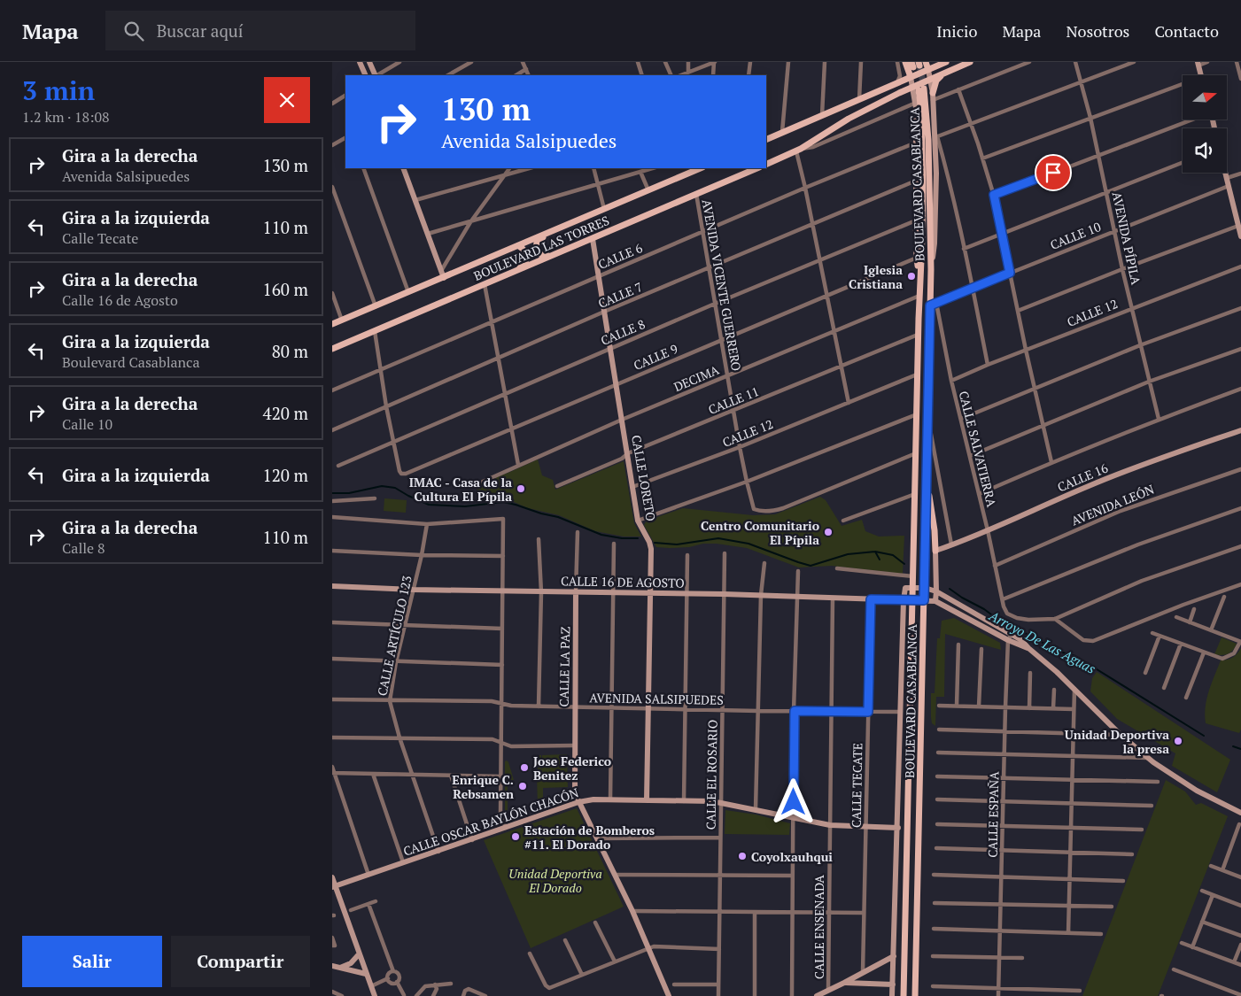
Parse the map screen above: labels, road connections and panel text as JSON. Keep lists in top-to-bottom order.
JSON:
{
  "streets": {
    "main road": ["BOULEVARD CASABLANCA", "BOULEVARD LAS TORRES"],
    "street": [
      "CALLE 10",
      "AVENIDA PÍPILA",
      "CALLE 6",
      "AVENIDA VICENTE GUERRERO",
      "CALLE 7",
      "CALLE 12",
      "CALLE 8",
      "CALLE 9",
      "DECIMA",
      "CALLE 11",
      "CALLE SALVATIERRA",
      "CALLE 16",
      "CALLE LORETO",
      "AVENIDA LEÓN",
      "CALLE 16 DE AGOSTO",
      "CALLE ARTÍCULO 123",
      "CALLE LA PAZ",
      "AVENIDA SALSIPUEDES",
      "CALLE EL ROSARIO",
      "CALLE TECATE",
      "CALLE ESPAÑA",
      "CALLE OSCAR BAYLÓN CHACÓN",
      "CALLE ENSENADA"
    ]
  },
  "crossings": [
    ["BOULEVARD CASABLANCA", "CALLE 10"],
    ["BOULEVARD CASABLANCA", "AVENIDA VICENTE GUERRERO"],
    ["BOULEVARD CASABLANCA", "CALLE 12"],
    ["BOULEVARD CASABLANCA", "DECIMA"],
    ["BOULEVARD CASABLANCA", "CALLE 11"],
    ["BOULEVARD CASABLANCA", "CALLE SALVATIERRA"],
    ["BOULEVARD CASABLANCA", "CALLE 16 DE AGOSTO"],
    ["CALLE 10", "AVENIDA PÍPILA"],
    ["CALLE 10", "CALLE SALVATIERRA"],
    ["AVENIDA PÍPILA", "CALLE 12"],
    ["BOULEVARD LAS TORRES", "AVENIDA VICENTE GUERRERO"],
    ["BOULEVARD LAS TORRES", "CALLE LORETO"],
    ["CALLE 6", "AVENIDA VICENTE GUERRERO"],
    ["CALLE 6", "CALLE LORETO"],
    ["AVENIDA VICENTE GUERRERO", "CALLE 7"],
    ["AVENIDA VICENTE GUERRERO", "CALLE 12"],
    ["AVENIDA VICENTE GUERRERO", "CALLE 8"],
    ["AVENIDA VICENTE GUERRERO", "CALLE 9"],
    ["AVENIDA VICENTE GUERRERO", "DECIMA"],
    ["AVENIDA VICENTE GUERRERO", "CALLE 11"],
    ["CALLE 7", "CALLE LORETO"],
    ["CALLE 12", "CALLE SALVATIERRA"],
    ["CALLE 12", "CALLE LORETO"],
    ["CALLE 8", "CALLE 9"],
    ["CALLE 8", "CALLE LORETO"],
    ["CALLE 9", "CALLE LORETO"],
    ["DECIMA", "CALLE LORETO"],
    ["CALLE 11", "CALLE LORETO"],
    ["CALLE SALVATIERRA", "CALLE 16"],
    ["CALLE SALVATIERRA", "AVENIDA LEÓN"],
    ["CALLE LORETO", "CALLE 16 DE AGOSTO"],
    ["CALLE LORETO", "AVENIDA SALSIPUEDES"],
    ["CALLE LORETO", "CALLE OSCAR BAYLÓN CHACÓN"],
    ["CALLE 16 DE AGOSTO", "CALLE ARTÍCULO 123"],
    ["CALLE 16 DE AGOSTO", "CALLE LA PAZ"],
    ["CALLE 16 DE AGOSTO", "CALLE EL ROSARIO"],
    ["CALLE 16 DE AGOSTO", "CALLE TECATE"],
    ["CALLE 16 DE AGOSTO", "CALLE ENSENADA"],
    ["CALLE ARTÍCULO 123", "AVENIDA SALSIPUEDES"],
    ["CALLE ARTÍCULO 123", "CALLE OSCAR BAYLÓN CHACÓN"],
    ["CALLE LA PAZ", "AVENIDA SALSIPUEDES"],
    ["CALLE LA PAZ", "CALLE OSCAR BAYLÓN CHACÓN"],
    ["AVENIDA SALSIPUEDES", "CALLE EL ROSARIO"],
    ["AVENIDA SALSIPUEDES", "CALLE TECATE"],
    ["AVENIDA SALSIPUEDES", "CALLE ENSENADA"],
    ["CALLE EL ROSARIO", "CALLE OSCAR BAYLÓN CHACÓN"],
    ["CALLE TECATE", "CALLE OSCAR BAYLÓN CHACÓN"],
    ["CALLE OSCAR BAYLÓN CHACÓN", "CALLE ENSENADA"]
  ],
  "water": ["Arroyo De Las Aguas"],
  "parks": ["Unidad Deportiva El Dorado"],
  "places": [
    "Iglesia Cristiana",
    "IMAC - Casa de la Cultura El Pípila",
    "Centro Comunitario El Pípila",
    "Unidad Deportiva la presa",
    "Jose Federico Benitez",
    "Enrique C. Rebsamen",
    "Estación de Bomberos #11. El Dorado",
    "Coyolxauhqui"
  ],
  "north": "right",
  "page": {
    "header": "Mapa",
    "search": "Buscar aquí",
    "nav": [
      "Inicio",
      "Mapa",
      "Nosotros",
      "Contacto"
    ],
    "heading": ["3 min", "1.2 km · 18:08"],
    "turn": ["130 m", "Avenida Salsipuedes"],
    "list": [
      {
        "name": "Gira a la derecha",
        "note": "Avenida Salsipuedes",
        "value": "130 m"
      },
      {
        "name": "Gira a la izquierda",
        "note": "Calle Tecate",
        "value": "110 m"
      },
      {
        "name": "Gira a la derecha",
        "note": "Calle 16 de Agosto",
        "value": "160 m"
      },
      {
        "name": "Gira a la izquierda",
        "note": "Boulevard Casablanca",
        "value": "80 m"
      },
      {
        "name": "Gira a la derecha",
        "note": "Calle 10",
        "value": "420 m"
      },
      {
        "name": "Gira a la izquierda",
        "value": "120 m"
      },
      {
        "name": "Gira a la derecha",
        "note": "Calle 8",
        "value": "110 m"
      }
    ],
    "buttons": ["Salir", "Compartir"]
  }
}
